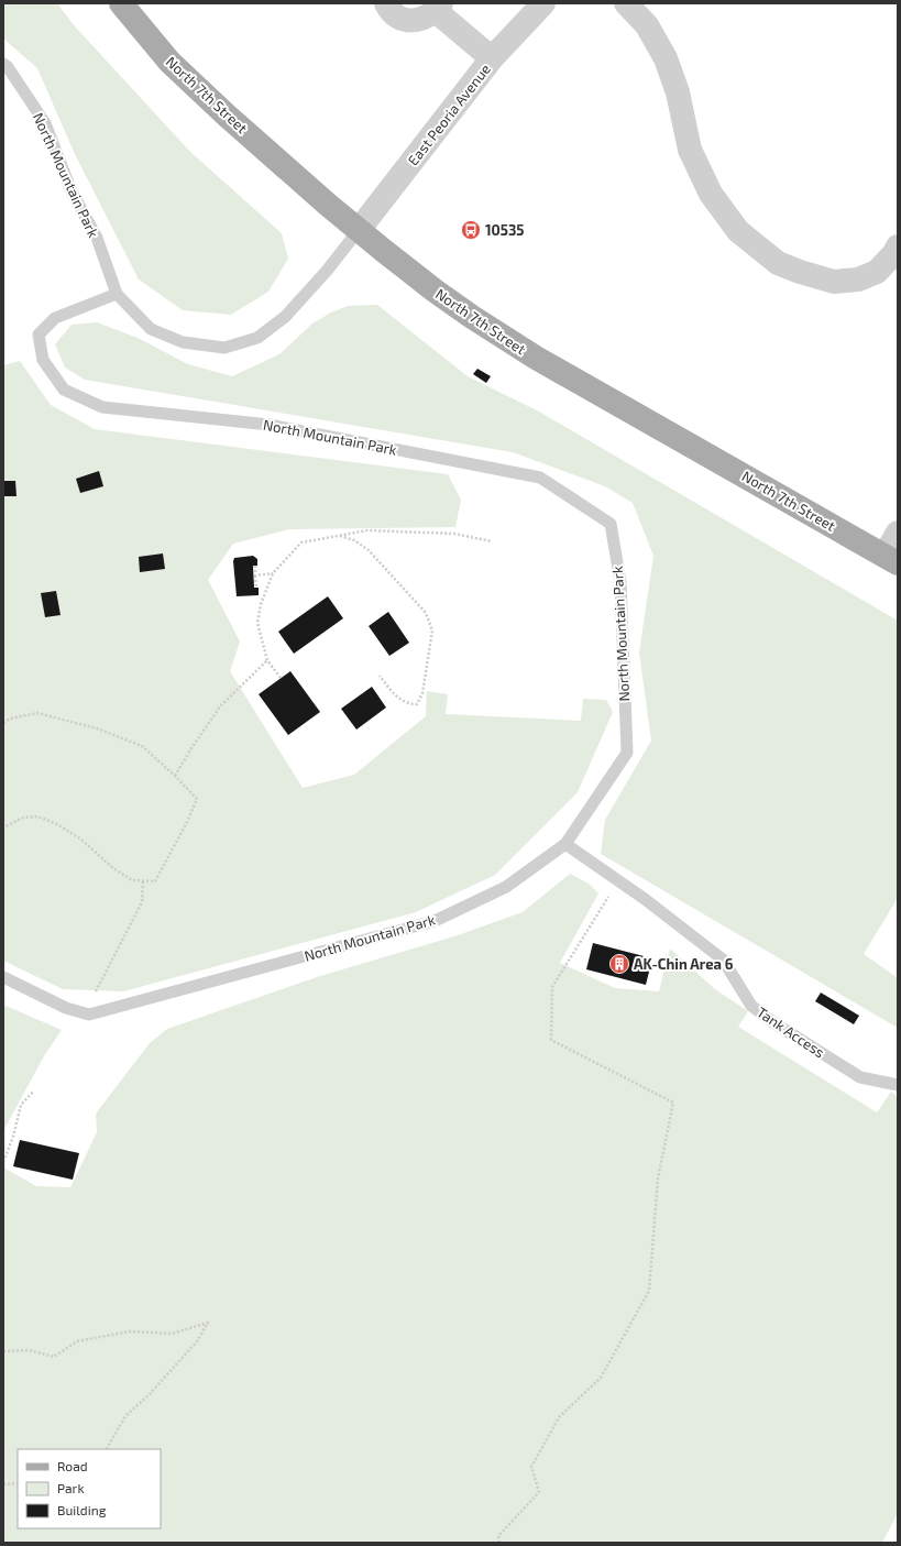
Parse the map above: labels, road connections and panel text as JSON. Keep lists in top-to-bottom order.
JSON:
{
  "streets": {
    "main road": ["North 7th Street"],
    "street": ["East Peoria Avenue"],
    "lane": ["North Mountain Park", "Tank Access"]
  },
  "crossings": [
    ["North 7th Street", "East Peoria Avenue"],
    ["North 7th Street", "North Mountain Park"],
    ["East Peoria Avenue", "North Mountain Park"],
    ["North Mountain Park", "Tank Access"]
  ],
  "places": {
    "bus stop": ["10535"],
    "building": ["AK-Chin Area 6"]
  },
  "legend": ["Road", "Park", "Building"]
}
